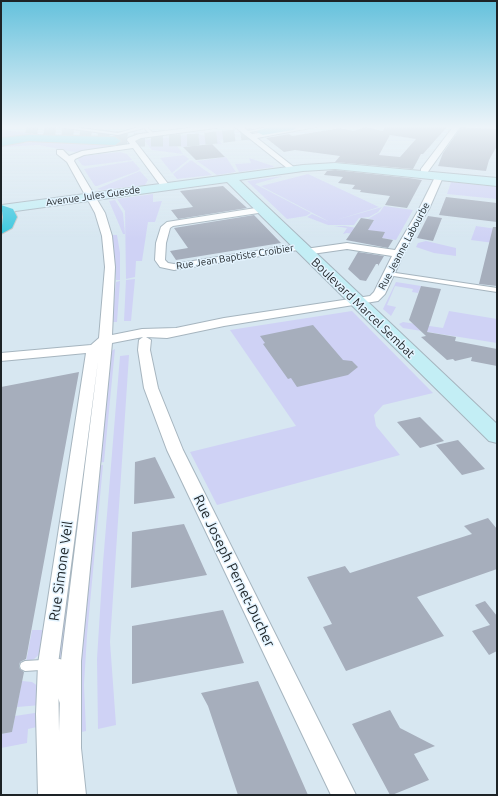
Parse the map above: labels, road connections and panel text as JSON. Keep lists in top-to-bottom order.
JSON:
{
  "streets": {
    "street": [
      "Avenue Jules Guesde",
      "Rue Jeanne Labourbe",
      "Rue Jean Baptiste Croibier",
      "Boulevard Marcel Sembat",
      "Rue Simone Veil",
      "Rue Joseph Pernet-Ducher"
    ]
  },
  "crossings": [
    ["Avenue Jules Guesde", "Rue Jeanne Labourbe"],
    ["Avenue Jules Guesde", "Boulevard Marcel Sembat"],
    ["Avenue Jules Guesde", "Rue Simone Veil"],
    ["Rue Jeanne Labourbe", "Boulevard Marcel Sembat"],
    ["Rue Jean Baptiste Croibier", "Boulevard Marcel Sembat"]
  ]
}
